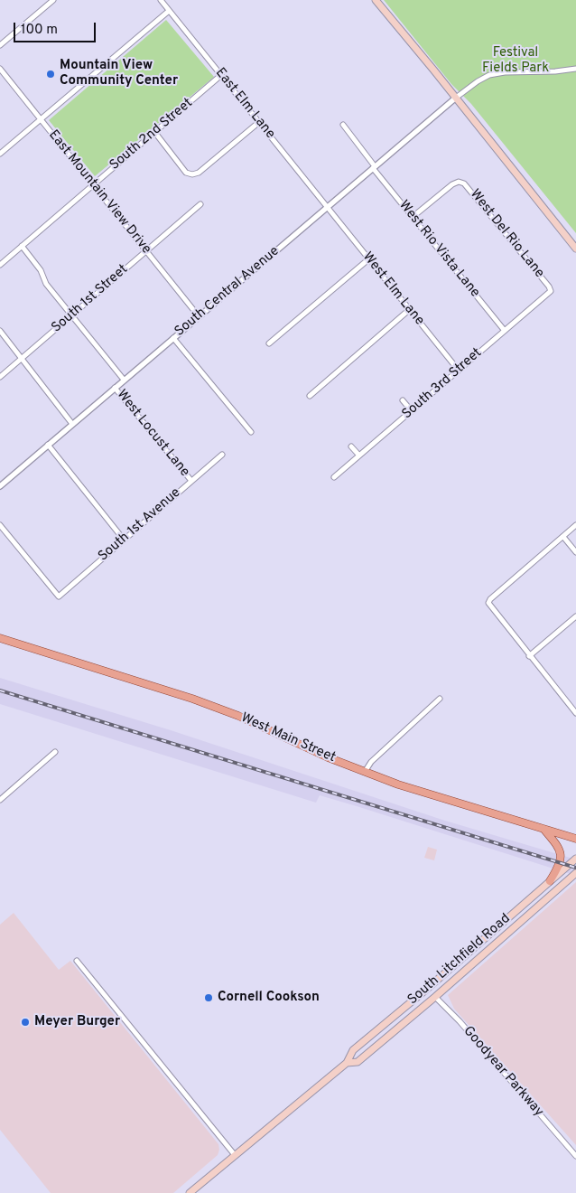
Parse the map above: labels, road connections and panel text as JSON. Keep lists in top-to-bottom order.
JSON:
{
  "streets": {
    "main road": ["West Main Street", "South Litchfield Road", "Goodyear Parkway"],
    "street": [
      "East Elm Lane",
      "South 2nd Street",
      "East Mountain View Drive",
      "West Del Rio Lane",
      "West Rio Vista Lane",
      "West Elm Lane",
      "South Central Avenue",
      "South 1st Street",
      "South 3rd Street",
      "West Locust Lane",
      "South 1st Avenue"
    ]
  },
  "crossings": [
    ["East Elm Lane", "South 2nd Street"],
    ["East Elm Lane", "West Elm Lane"],
    ["East Elm Lane", "South Central Avenue"],
    ["South 2nd Street", "East Mountain View Drive"],
    ["East Mountain View Drive", "South Central Avenue"],
    ["East Mountain View Drive", "South 1st Street"],
    ["West Del Rio Lane", "West Rio Vista Lane"],
    ["West Del Rio Lane", "South 3rd Street"],
    ["West Rio Vista Lane", "South Central Avenue"],
    ["West Rio Vista Lane", "South 3rd Street"],
    ["West Elm Lane", "South Central Avenue"],
    ["West Elm Lane", "South 3rd Street"],
    ["South Central Avenue", "West Locust Lane"],
    ["West Locust Lane", "South 1st Avenue"],
    ["South Litchfield Road", "Goodyear Parkway"]
  ],
  "parks": ["Festival Fields Park"],
  "places": ["Mountain View Community Center", "Cornell Cookson", "Meyer Burger"],
  "scale_bar": "100 m"
}
